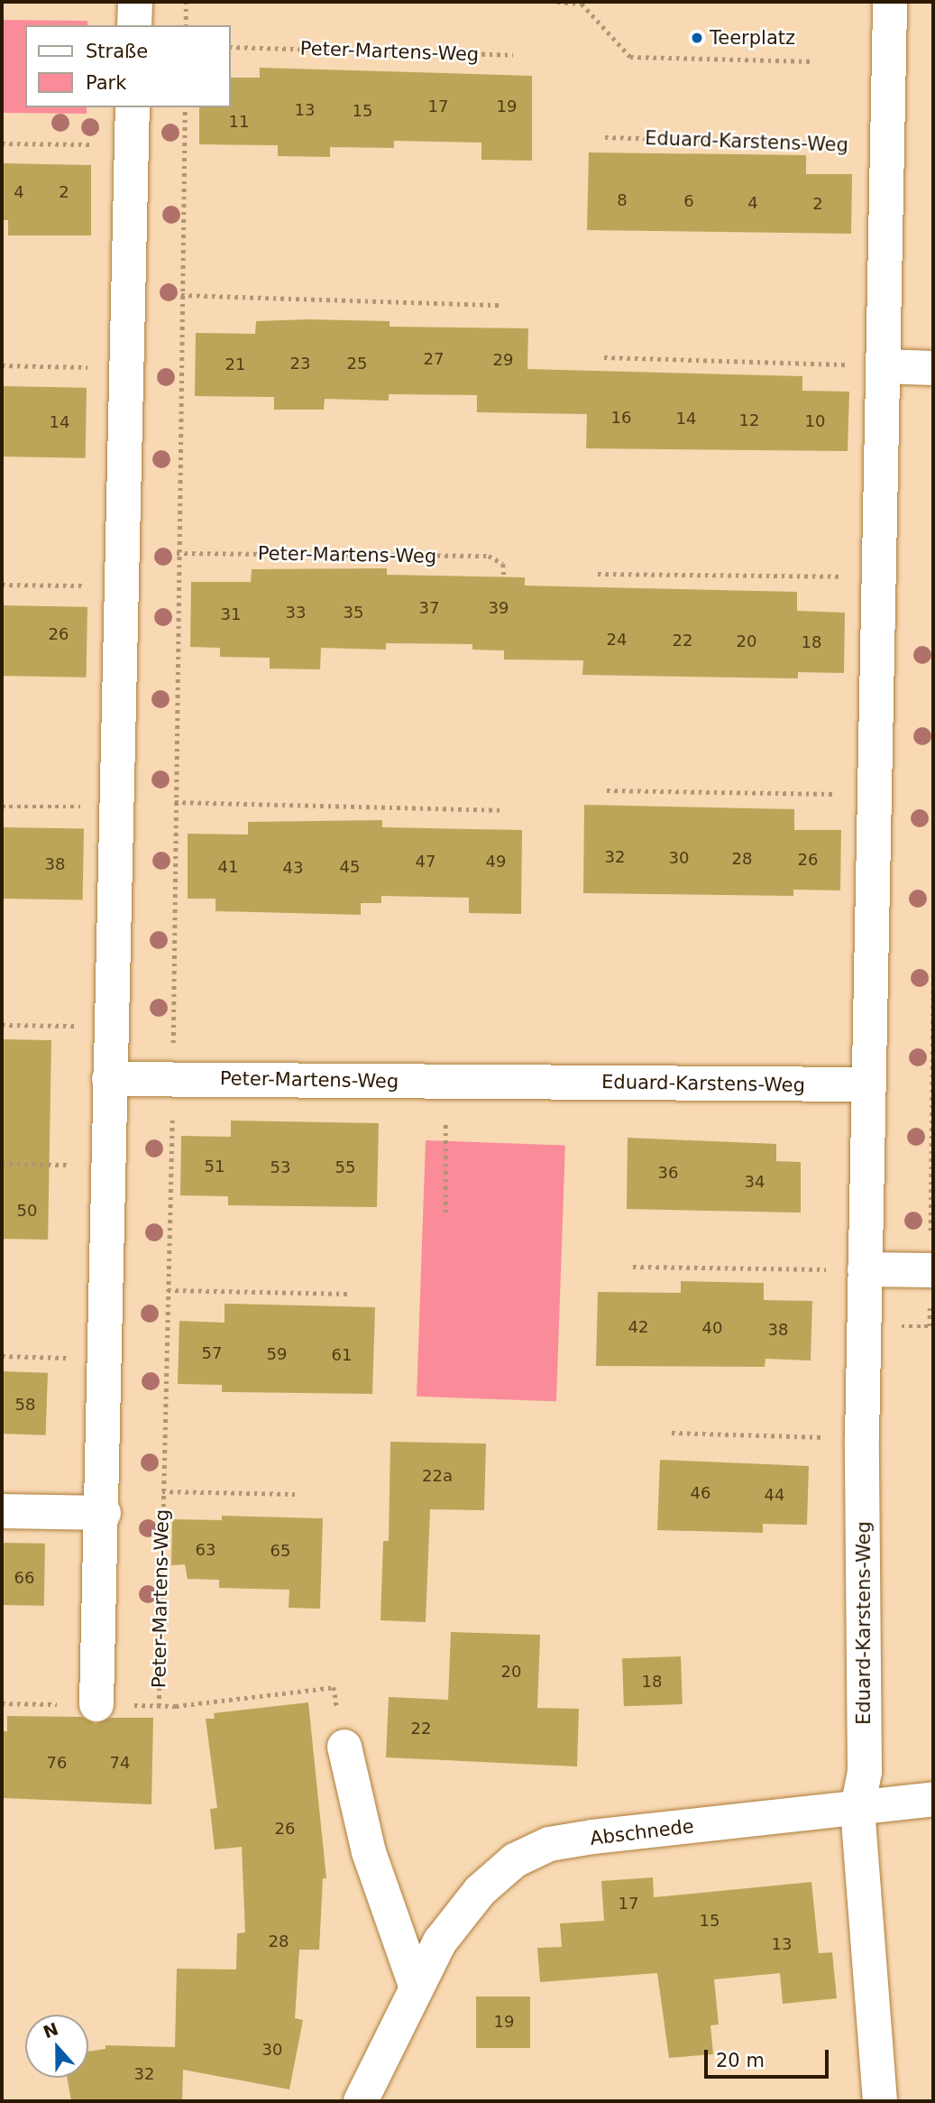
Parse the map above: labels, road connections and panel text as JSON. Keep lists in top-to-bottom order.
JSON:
{
  "streets": {
    "street": ["Peter-Martens-Weg", "Eduard-Karstens-Weg", "Abschnede"]
  },
  "crossings": [
    ["Peter-Martens-Weg", "Eduard-Karstens-Weg"],
    ["Eduard-Karstens-Weg", "Abschnede"]
  ],
  "places": ["Teerplatz"],
  "house_numbers": [
    "17",
    "19",
    "13",
    "15",
    "11",
    "4",
    "2",
    "8",
    "6",
    "4",
    "2",
    "27",
    "29",
    "23",
    "25",
    "21",
    "16",
    "14",
    "12",
    "10",
    "14",
    "37",
    "39",
    "33",
    "35",
    "31",
    "26",
    "24",
    "22",
    "20",
    "18",
    "32",
    "30",
    "28",
    "26",
    "47",
    "49",
    "38",
    "41",
    "45",
    "43",
    "51",
    "53",
    "55",
    "36",
    "34",
    "50",
    "42",
    "40",
    "38",
    "57",
    "59",
    "61",
    "58",
    "22a",
    "46",
    "44",
    "63",
    "65",
    "66",
    "20",
    "18",
    "22",
    "76",
    "74",
    "26",
    "17",
    "15",
    "28",
    "13",
    "19",
    "30",
    "32"
  ],
  "legend": ["Straße", "Park"],
  "scale_bar": "20 m",
  "north": "top"
}
